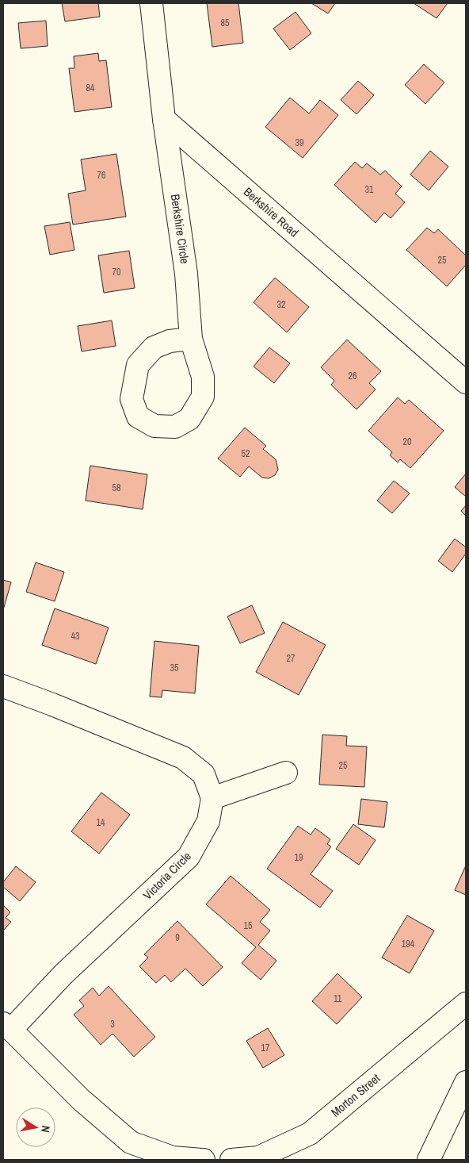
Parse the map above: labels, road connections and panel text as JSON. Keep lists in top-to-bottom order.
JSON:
{
  "streets": {
    "street": [
      "Berkshire Road",
      "Berkshire Circle",
      "Victoria Circle",
      "Morton Street"
    ]
  },
  "crossings": [
    ["Berkshire Road", "Berkshire Circle"]
  ],
  "house_numbers": [
    "85",
    "84",
    "39",
    "76",
    "31",
    "25",
    "70",
    "32",
    "26",
    "20",
    "52",
    "58",
    "43",
    "27",
    "35",
    "25",
    "14",
    "19",
    "15",
    "9",
    "194",
    "11",
    "3",
    "17"
  ],
  "north": "right"
}
